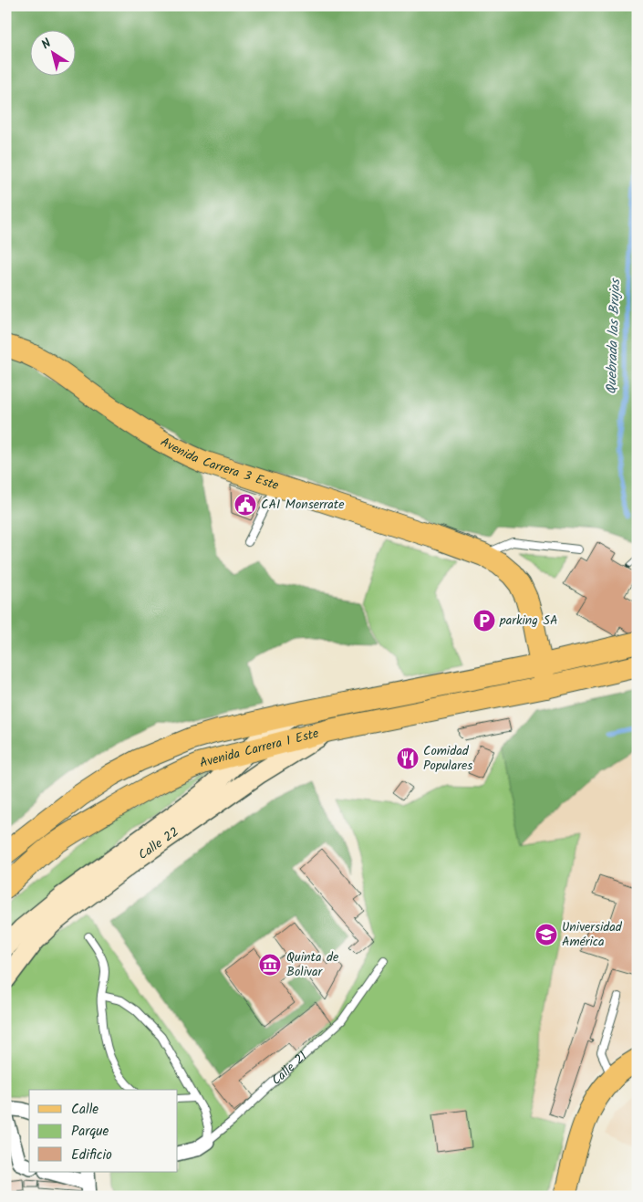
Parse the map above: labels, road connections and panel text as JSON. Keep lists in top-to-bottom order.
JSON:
{
  "streets": {
    "main road": ["Avenida Carrera 3 Este", "Avenida Carrera 1 Este"],
    "street": ["Calle 22", "Calle 21"]
  },
  "crossings": [
    ["Avenida Carrera 3 Este", "Avenida Carrera 1 Este"],
    ["Avenida Carrera 1 Este", "Calle 22"]
  ],
  "water": ["Quebrada las Brujas"],
  "places": {
    "public building": ["CAI Monserrate"],
    "parking": ["parking SA"],
    "restaurant": ["Comidad Populares"],
    "school or university": ["Universidad América"],
    "museum": ["Quinta de Bolivar"]
  },
  "legend": ["Calle", "Parque", "Edificio"],
  "north": "top left"
}
